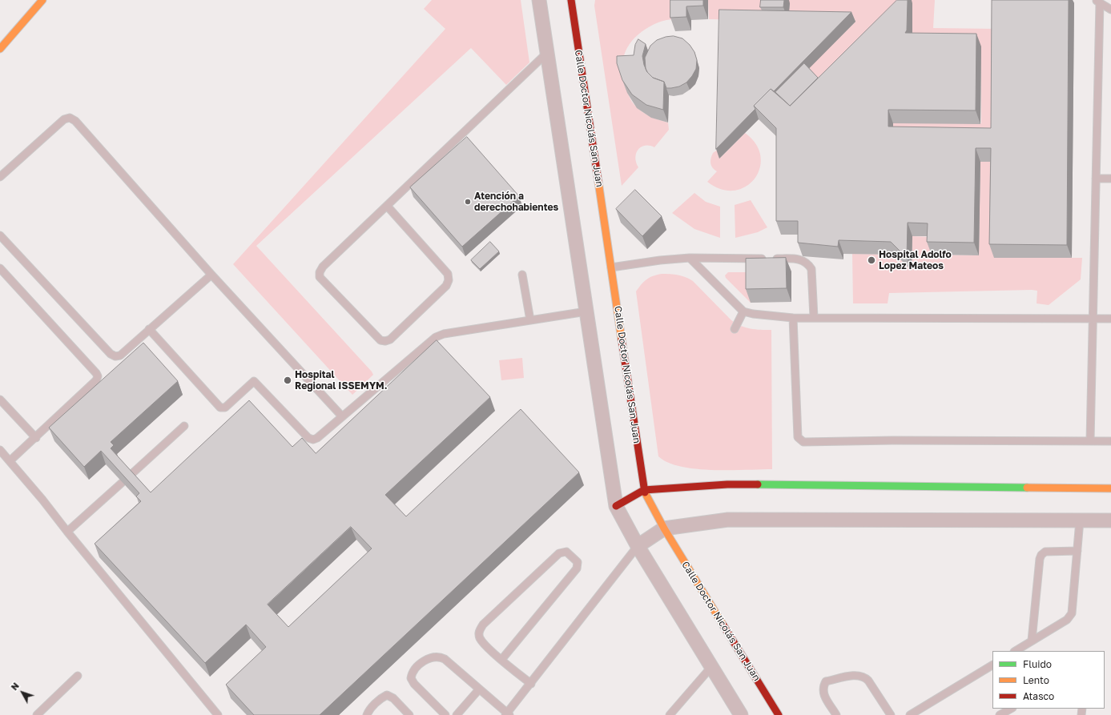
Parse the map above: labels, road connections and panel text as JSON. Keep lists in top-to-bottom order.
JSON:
{
  "streets": {
    "street": ["Calle Doctor Nicolás San Juan"]
  },
  "places": ["Atención a derechohabientes", "Hospital Adolfo Lopez Mateos", "Hospital Regional ISSEMYM."],
  "legend": ["Fluido", "Lento", "Atasco"],
  "north": "top left"
}
